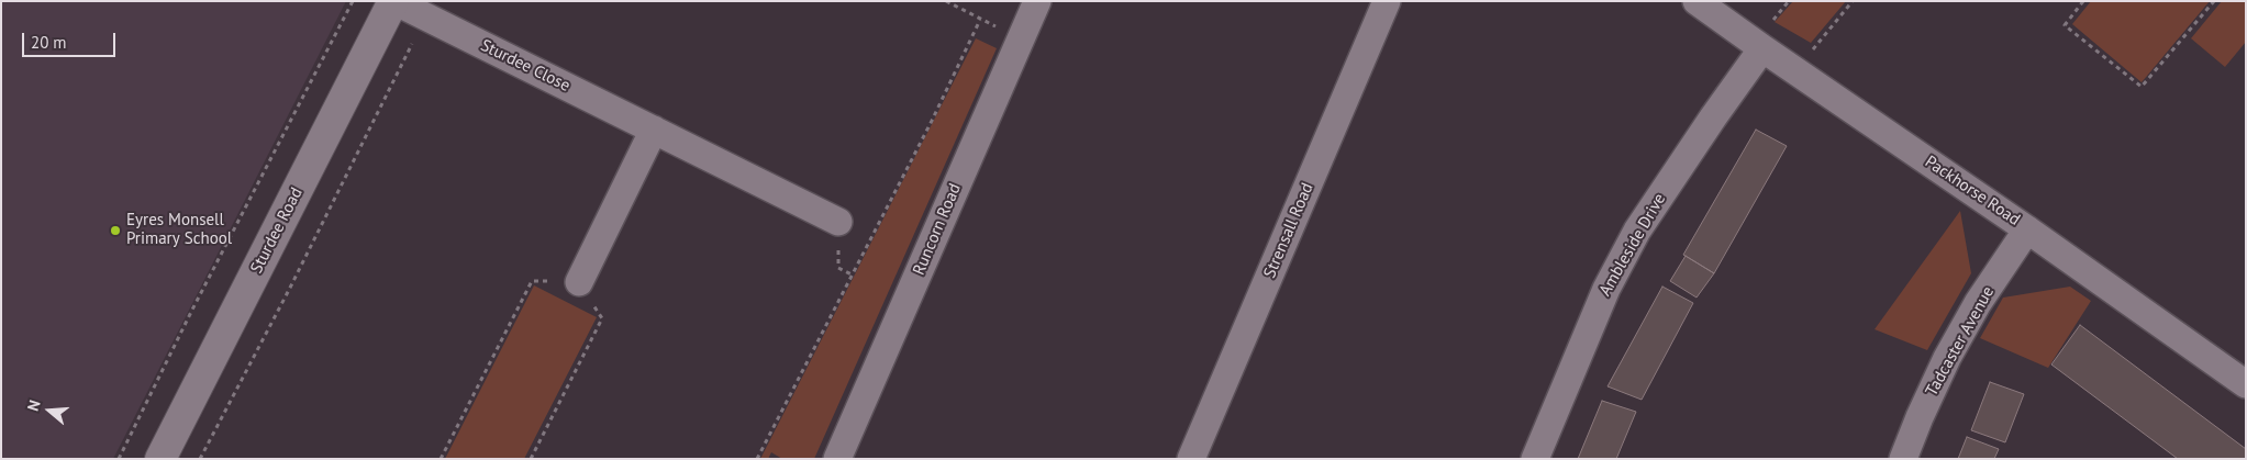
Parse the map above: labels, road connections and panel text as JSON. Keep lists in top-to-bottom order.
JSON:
{
  "streets": {
    "street": [
      "Sturdee Close",
      "Packhorse Road",
      "Runcorn Road",
      "Sturdee Road",
      "Strensall Road",
      "Ambleside Drive",
      "Tadcaster Avenue"
    ]
  },
  "crossings": [
    ["Sturdee Close", "Sturdee Road"],
    ["Packhorse Road", "Ambleside Drive"],
    ["Packhorse Road", "Tadcaster Avenue"]
  ],
  "places": ["Eyres Monsell Primary School"],
  "scale_bar": "20 m",
  "north": "left"
}
